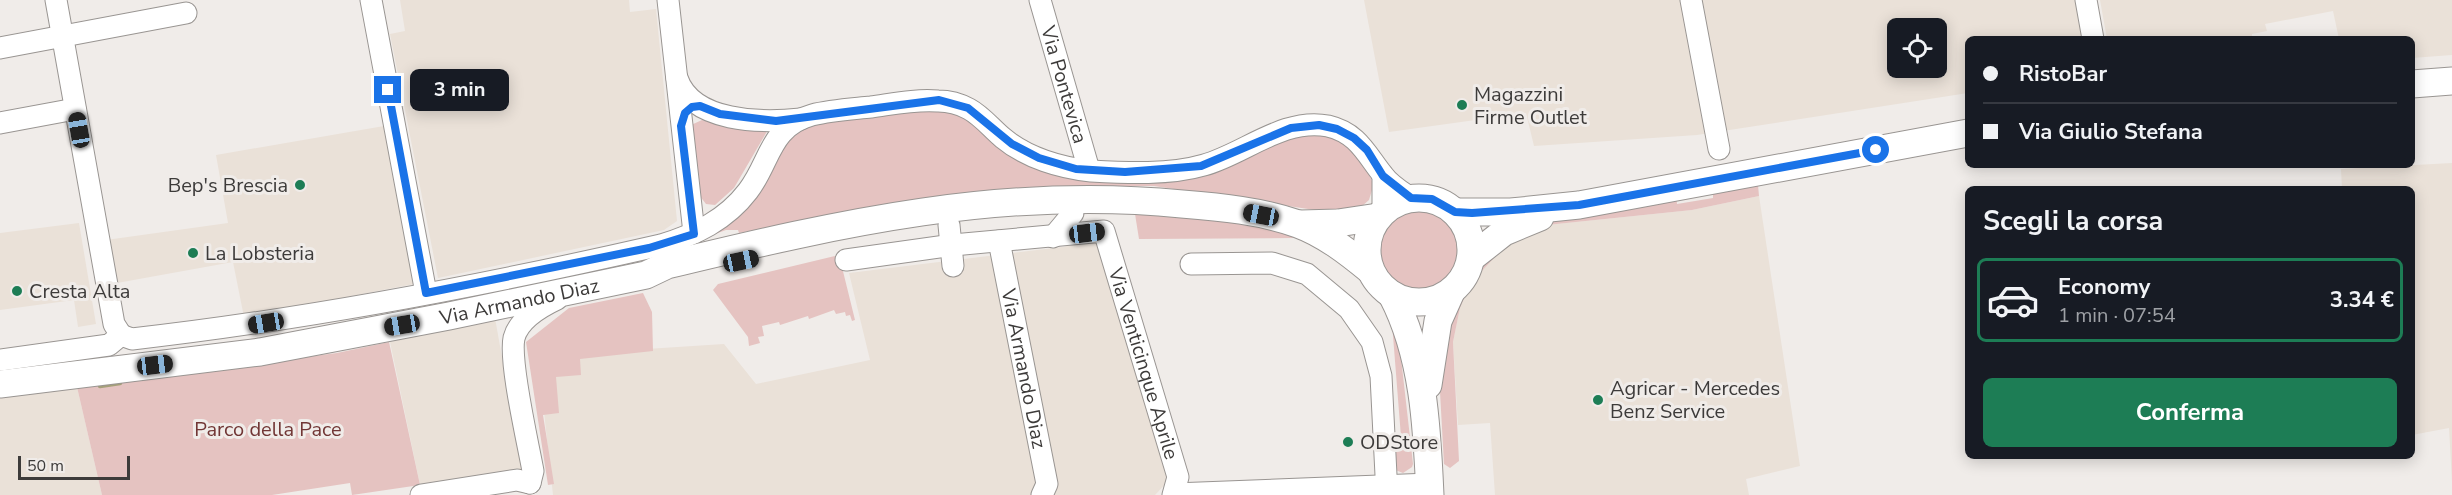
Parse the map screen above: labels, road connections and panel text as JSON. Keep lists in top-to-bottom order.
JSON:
{
  "streets": {
    "main road": ["Via Armando Diaz"],
    "street": ["Via Pontevica", "Via Venticinque Aprile"]
  },
  "crossings": [
    ["Via Armando Diaz", "Via Venticinque Aprile"]
  ],
  "parks": ["Parco della Pace"],
  "places": [
    "Magazzini Firme Outlet",
    "Bep's Brescia",
    "La Lobsteria",
    "Cresta Alta",
    "Agricar - Mercedes Benz Service",
    "ODStore"
  ],
  "scale_bar": "50 m",
  "page": {
    "banner": ["RistoBar", "Via Giulio Stefana"],
    "bubble": "3 min",
    "heading": "Scegli la corsa",
    "list": [
      {
        "name": "Economy",
        "note": "1 min · 07:54",
        "value": "3.34 €"
      }
    ],
    "buttons": "Conferma",
    "scale": "50 m"
  }
}
